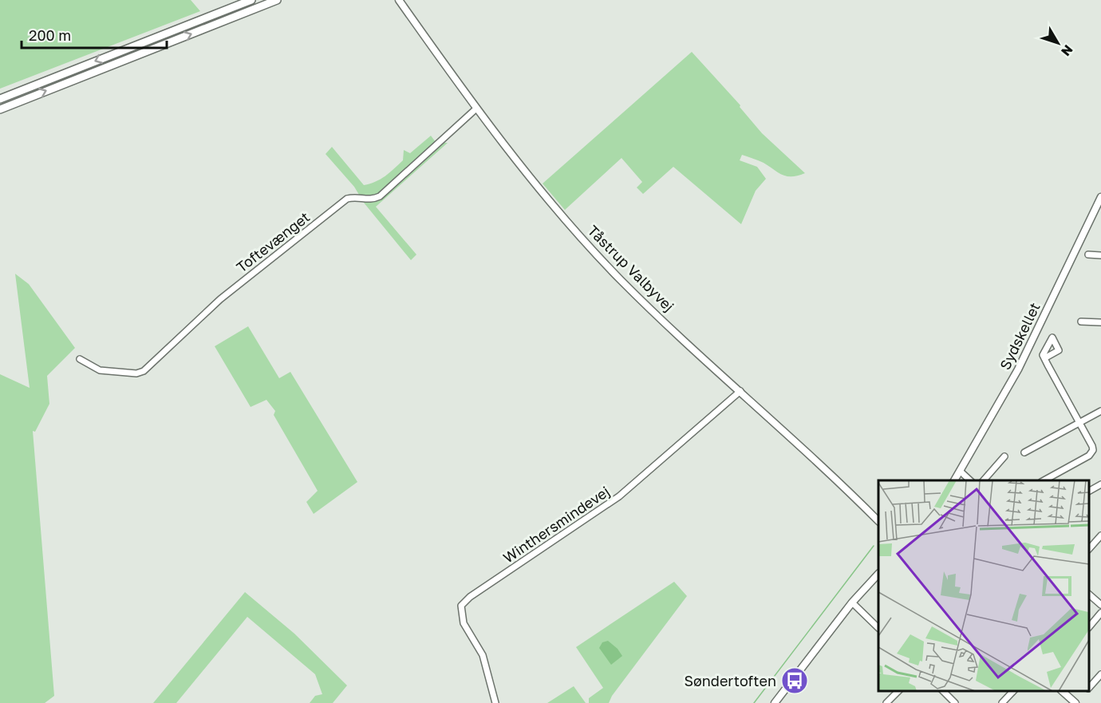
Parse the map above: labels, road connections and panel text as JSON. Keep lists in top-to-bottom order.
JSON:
{
  "streets": {
    "street": [
      "Toftevænget",
      "Tåstrup Valbyvej",
      "Sydskellet",
      "Winthersmindevej"
    ]
  },
  "crossings": [
    ["Toftevænget", "Tåstrup Valbyvej"],
    ["Tåstrup Valbyvej", "Winthersmindevej"]
  ],
  "places": {
    "bus stop": ["Søndertoften"]
  },
  "scale_bar": "200 m",
  "north": "bottom right"
}
